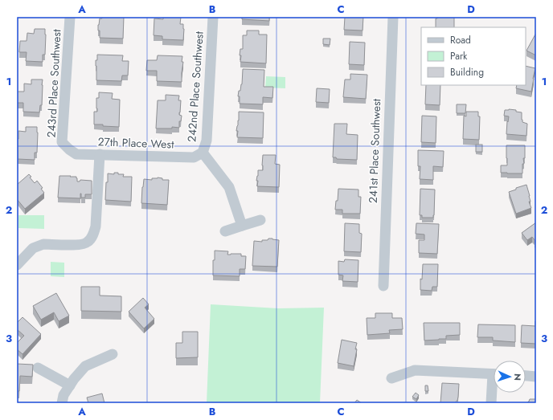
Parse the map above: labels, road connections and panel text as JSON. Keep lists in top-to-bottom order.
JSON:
{
  "streets": {
    "street": [
      "243rd Place Southwest",
      "242nd Place Southwest",
      "27th Place West",
      "241st Place Southwest"
    ]
  },
  "crossings": [
    ["243rd Place Southwest", "27th Place West"],
    ["242nd Place Southwest", "27th Place West"]
  ],
  "legend": ["Road", "Park", "Building"],
  "north": "right",
  "grid": {
    "columns": [
      "A",
      "B",
      "C",
      "D"
    ],
    "rows": ["1", "2", "3"]
  }
}
